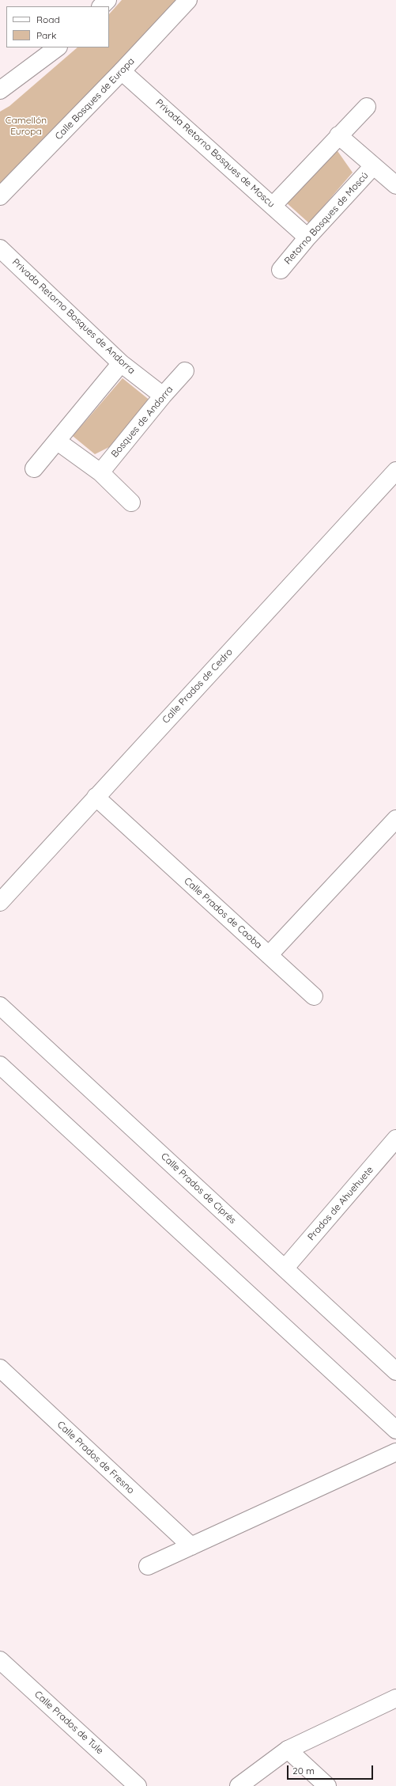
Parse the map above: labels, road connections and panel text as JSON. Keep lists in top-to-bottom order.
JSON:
{
  "streets": {
    "street": [
      "Calle Bosques de Europa",
      "Privada Retorno Bosques de Moscu",
      "Retorno Bosques de Moscú",
      "Privada Retorno Bosques de Andorra",
      "Bosques de Andorra",
      "Calle Prados de Cedro",
      "Calle Prados de Caoba",
      "Calle Prados de Ciprés",
      "Prados de Ahuehuete",
      "Calle Prados de Fresno",
      "Calle Prados de Tule"
    ]
  },
  "crossings": [
    ["Calle Bosques de Europa", "Privada Retorno Bosques de Moscu"],
    ["Privada Retorno Bosques de Moscu", "Retorno Bosques de Moscú"],
    ["Privada Retorno Bosques de Andorra", "Bosques de Andorra"],
    ["Calle Prados de Cedro", "Calle Prados de Caoba"],
    ["Calle Prados de Ciprés", "Prados de Ahuehuete"]
  ],
  "parks": ["Camellón Europa"],
  "legend": ["Road", "Park"],
  "scale_bar": "20 m"
}
